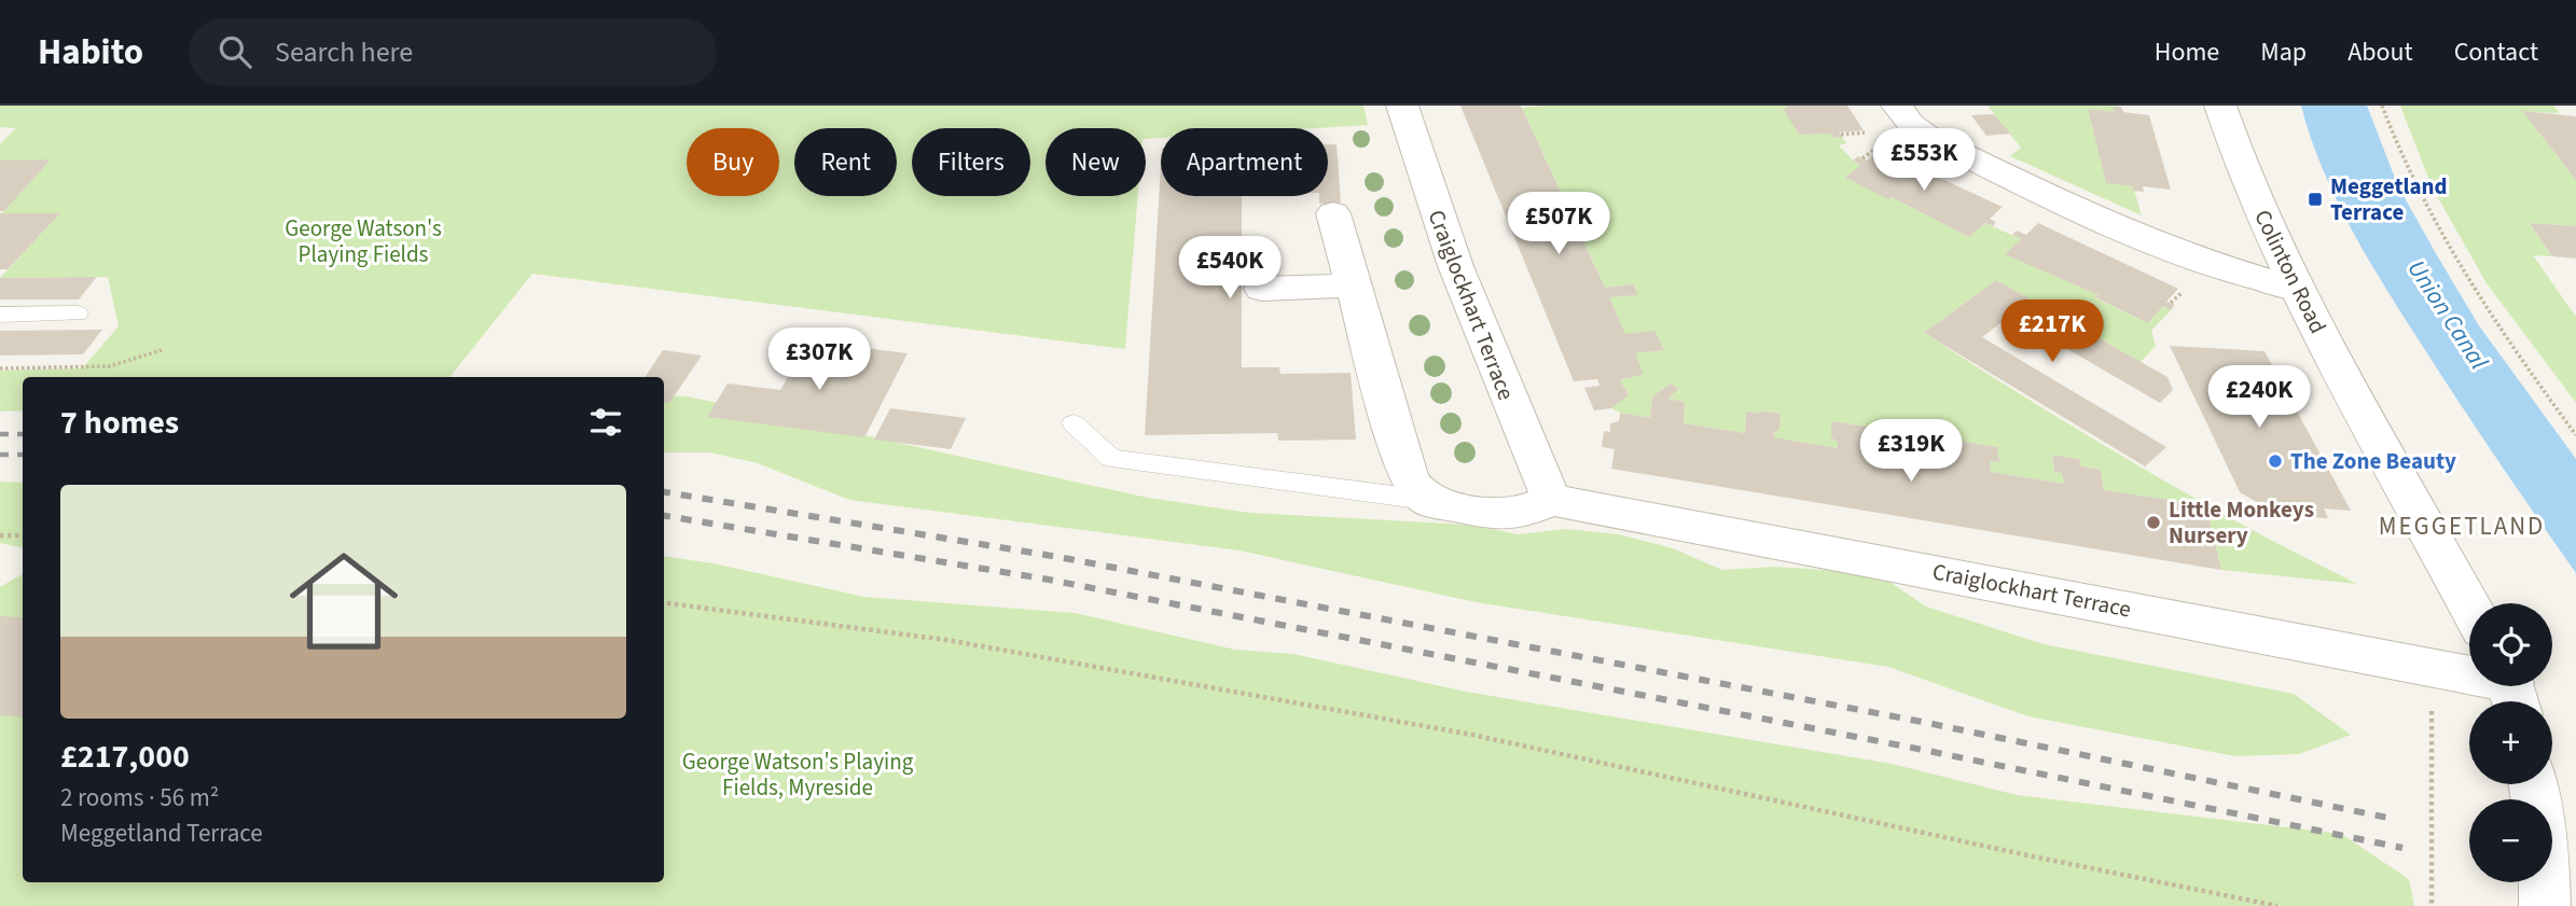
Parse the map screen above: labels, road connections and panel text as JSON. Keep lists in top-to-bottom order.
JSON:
{
  "streets": {
    "street": ["Colinton Road", "Craiglockhart Terrace"]
  },
  "districts": ["MEGGETLAND"],
  "water": ["Union Canal"],
  "parks": ["George Watson's Playing Fields", "George Watson's Playing Fields, Myreside"],
  "places": {
    "transit": ["Meggetland Terrace"],
    "other": ["The Zone Beauty", "Little Monkeys Nursery"]
  },
  "page": {
    "header": "Habito",
    "search": "Search here",
    "nav": [
      "Home",
      "Map",
      "About",
      "Contact"
    ],
    "price": [
      "£553K",
      "£507K",
      "£540K",
      "£217K",
      "£307K",
      "£240K",
      "£319K"
    ],
    "chip": [
      "Buy",
      "Rent",
      "Filters",
      "New",
      "Apartment"
    ],
    "heading": "7 homes",
    "list": [
      {
        "name": "£217,000",
        "note": "2 rooms · 56 m² · Meggetland Terrace"
      }
    ],
    "map_buttons": ["+", "−"]
  }
}
